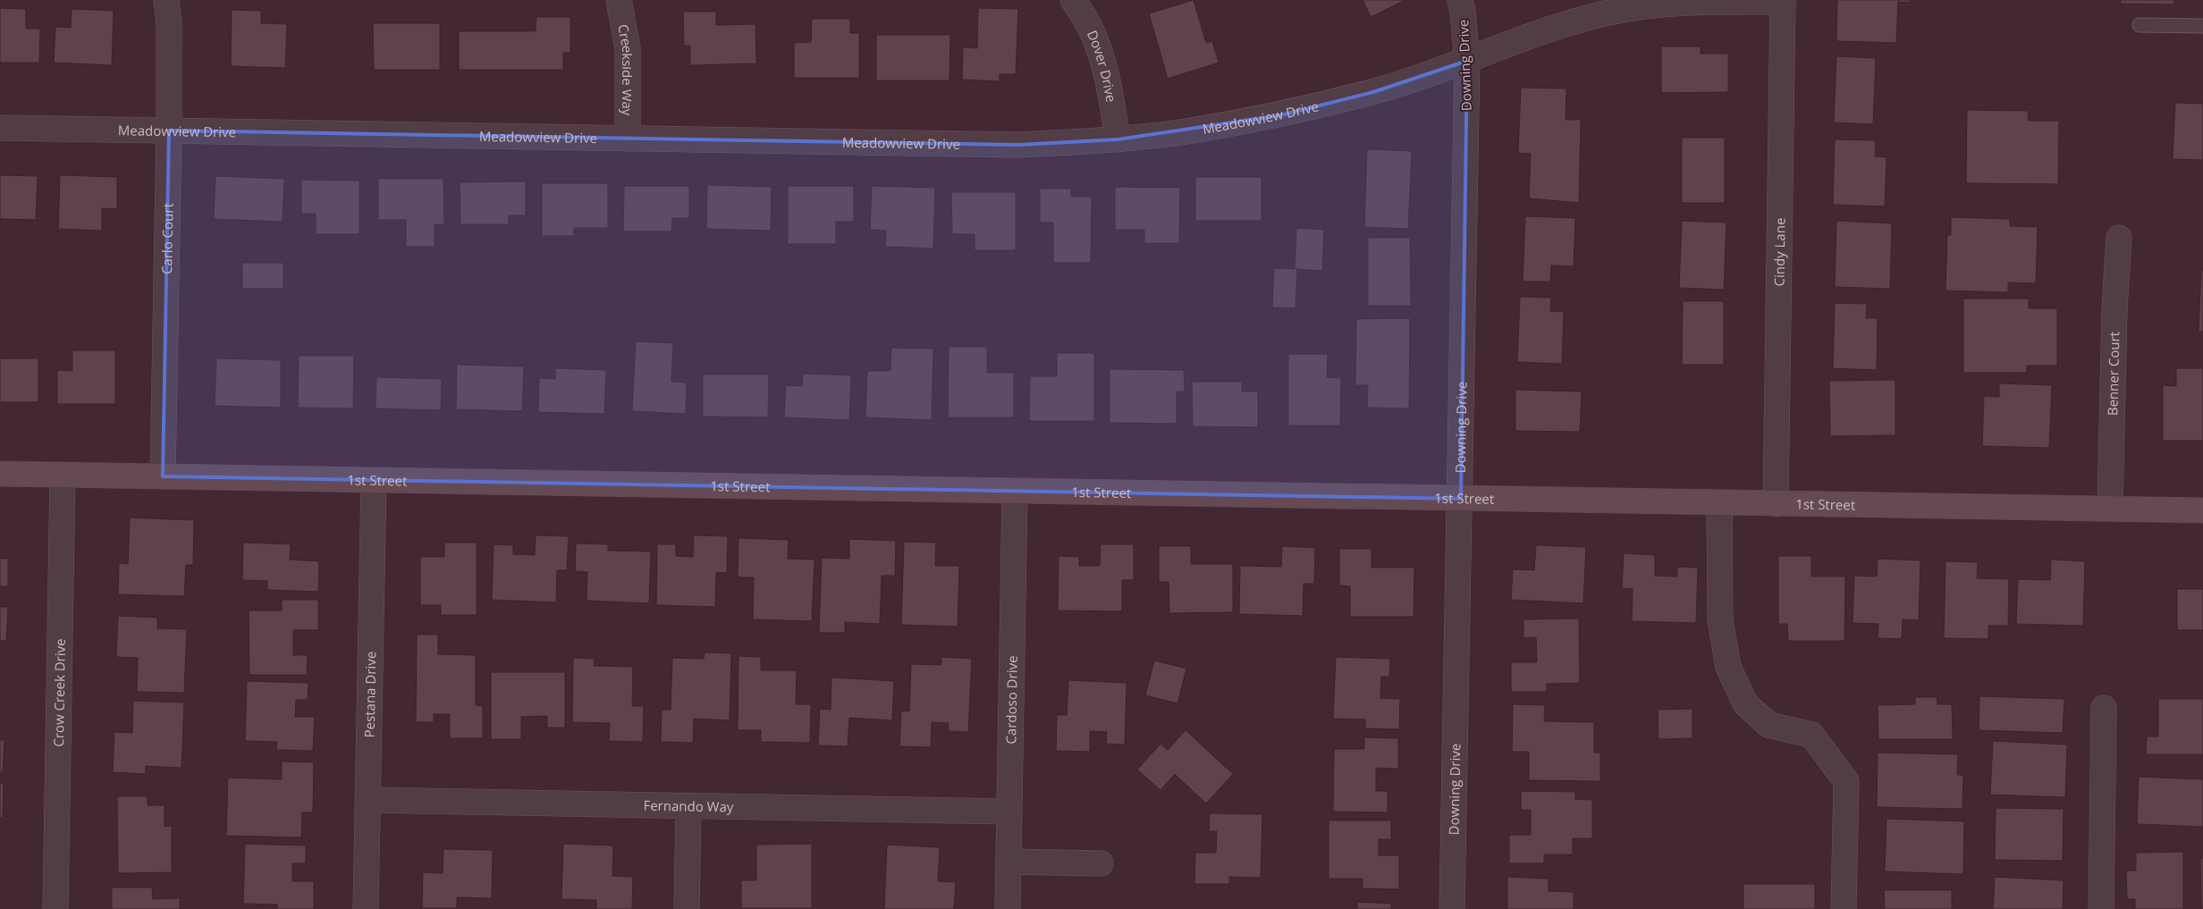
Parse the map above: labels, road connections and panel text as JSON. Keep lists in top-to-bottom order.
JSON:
{
  "streets": {
    "street": [
      "Downing Drive",
      "Dover Drive",
      "Creekside Way",
      "Meadowview Drive",
      "Carlo Court",
      "Cindy Lane",
      "Benner Court",
      "1st Street",
      "Crow Creek Drive",
      "Pestana Drive",
      "Cardoso Drive",
      "Fernando Way"
    ]
  },
  "crossings": [
    ["Downing Drive", "Meadowview Drive"],
    ["Downing Drive", "1st Street"],
    ["Dover Drive", "Meadowview Drive"],
    ["Creekside Way", "Meadowview Drive"],
    ["Meadowview Drive", "Carlo Court"],
    ["Meadowview Drive", "Cindy Lane"],
    ["Carlo Court", "1st Street"],
    ["Cindy Lane", "1st Street"],
    ["Benner Court", "1st Street"],
    ["1st Street", "Crow Creek Drive"],
    ["1st Street", "Pestana Drive"],
    ["1st Street", "Cardoso Drive"],
    ["Pestana Drive", "Fernando Way"],
    ["Cardoso Drive", "Fernando Way"]
  ]
}
